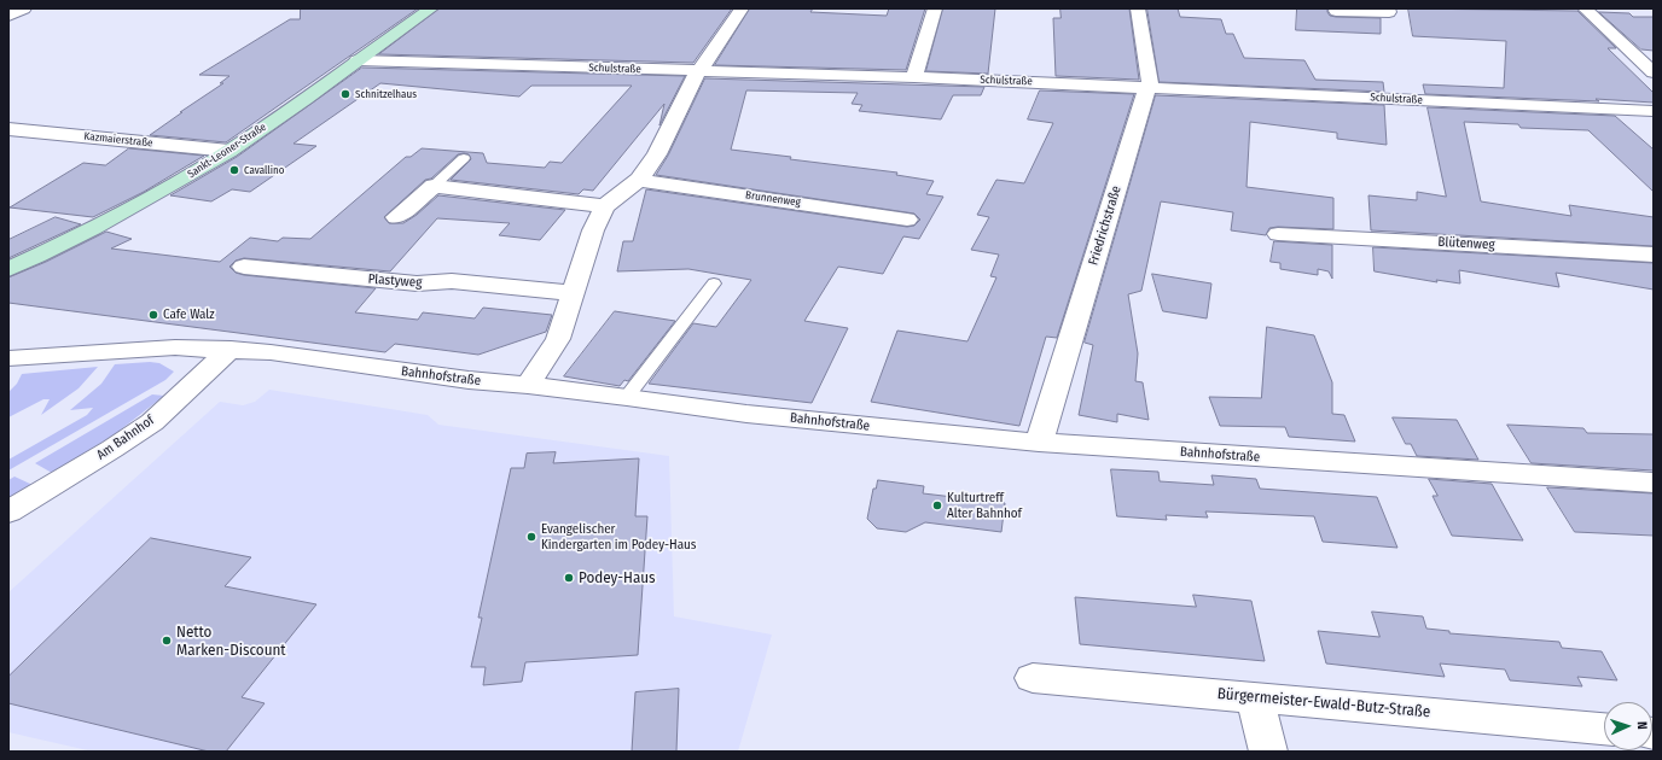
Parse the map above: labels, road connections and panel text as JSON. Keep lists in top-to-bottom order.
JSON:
{
  "streets": {
    "street": [
      "Schulstraße",
      "Kazmaierstraße",
      "Sankt-Leoner-Straße",
      "Brunnenweg",
      "Friedrichstraße",
      "Blütenweg",
      "Plastyweg",
      "Bahnhofstraße",
      "Am Bahnhof",
      "Bürgermeister-Ewald-Butz-Straße"
    ]
  },
  "crossings": [
    ["Schulstraße", "Sankt-Leoner-Straße"],
    ["Schulstraße", "Friedrichstraße"],
    ["Kazmaierstraße", "Sankt-Leoner-Straße"],
    ["Friedrichstraße", "Bahnhofstraße"],
    ["Bahnhofstraße", "Am Bahnhof"]
  ],
  "places": [
    "Schnitzelhaus",
    "Cavallino",
    "Cafe Walz",
    "Kulturtreff Alter Bahnhof",
    "Evangelischer Kindergarten im Podey-Haus",
    "Podey-Haus",
    "Netto Marken-Discount"
  ],
  "north": "right"
}
